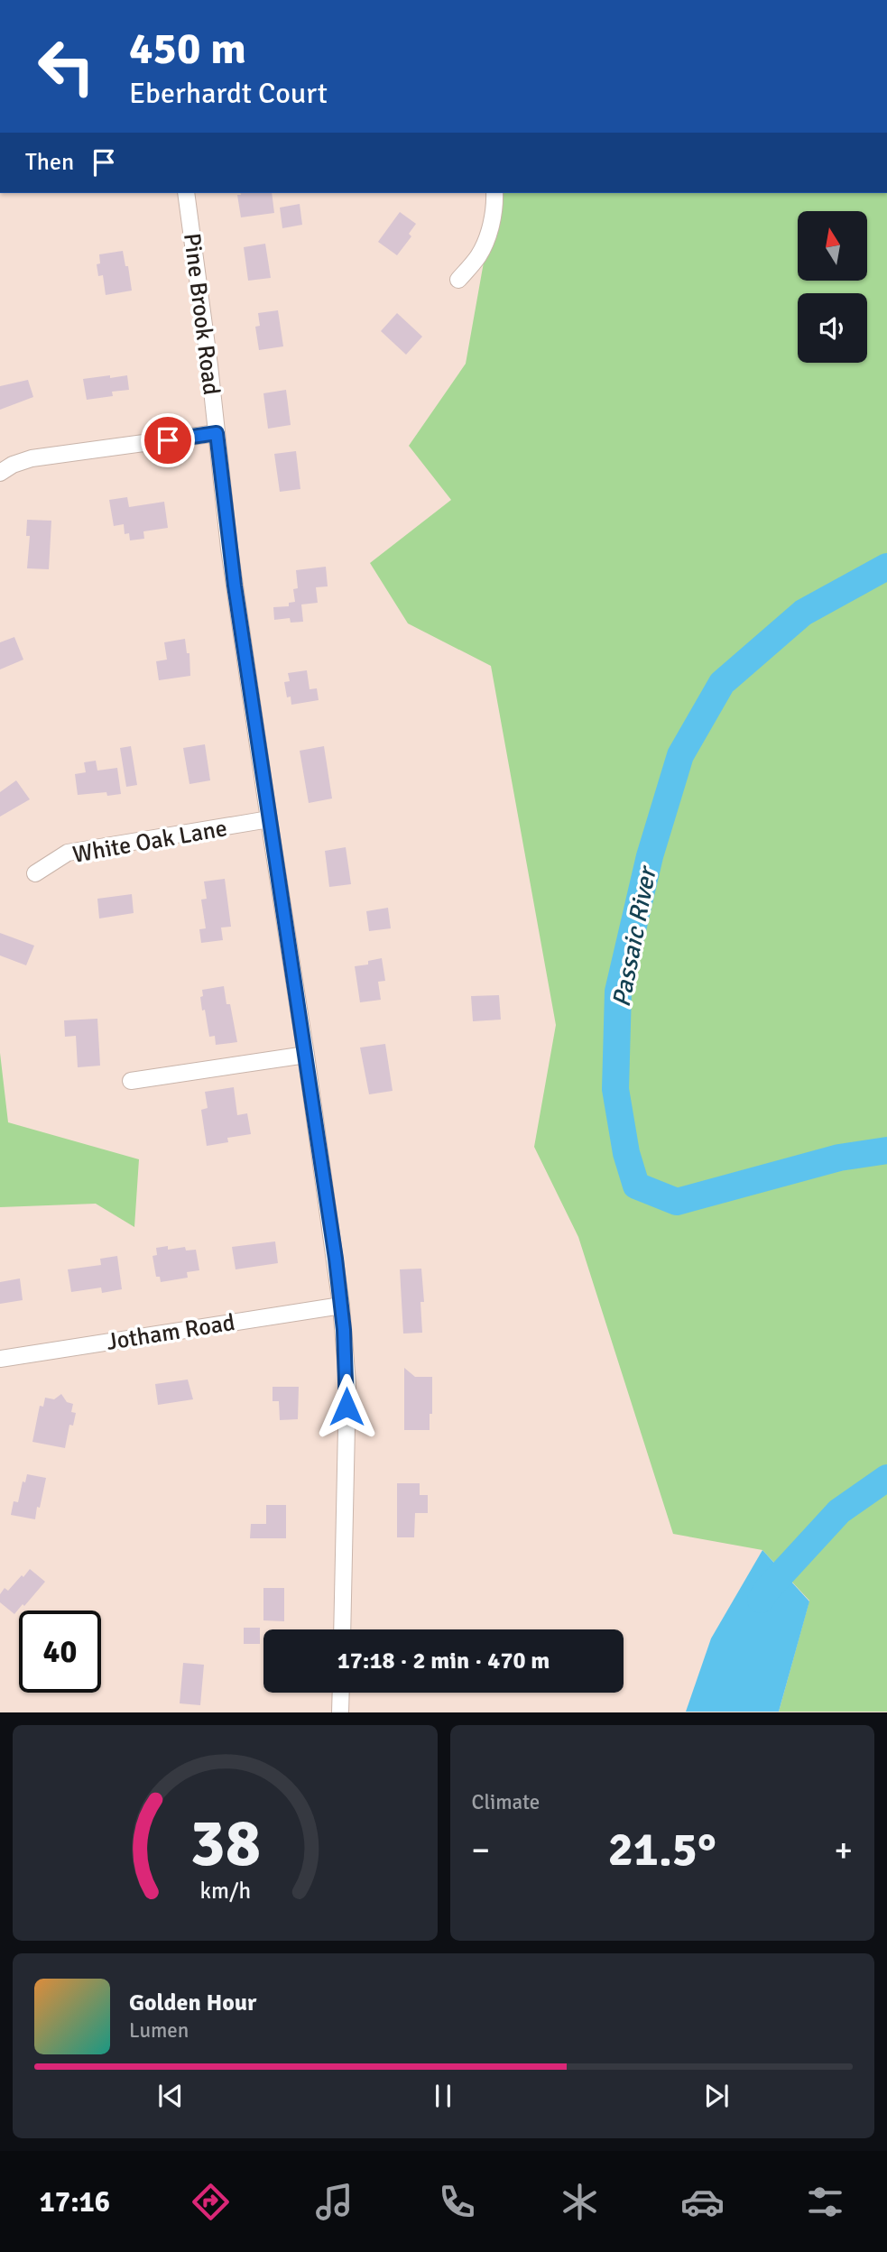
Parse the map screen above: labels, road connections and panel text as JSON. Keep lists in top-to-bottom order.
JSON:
{
  "streets": {
    "street": ["Pine Brook Road", "White Oak Lane", "Jotham Road"]
  },
  "crossings": [
    ["Pine Brook Road", "White Oak Lane"],
    ["Pine Brook Road", "Jotham Road"]
  ],
  "water": ["Passaic River"],
  "north": "top",
  "page": {
    "turn": ["450 m", "Eberhardt Court"],
    "then": "Then",
    "limit": "40",
    "trip": "17:18 · 2 min · 470 m",
    "tile": "Climate",
    "heat": ["−", "21.5°", "+"],
    "song": ["Golden Hour", "Lumen"],
    "tabs": "17:16",
    "gauge": ["38", "km/h"]
  }
}
